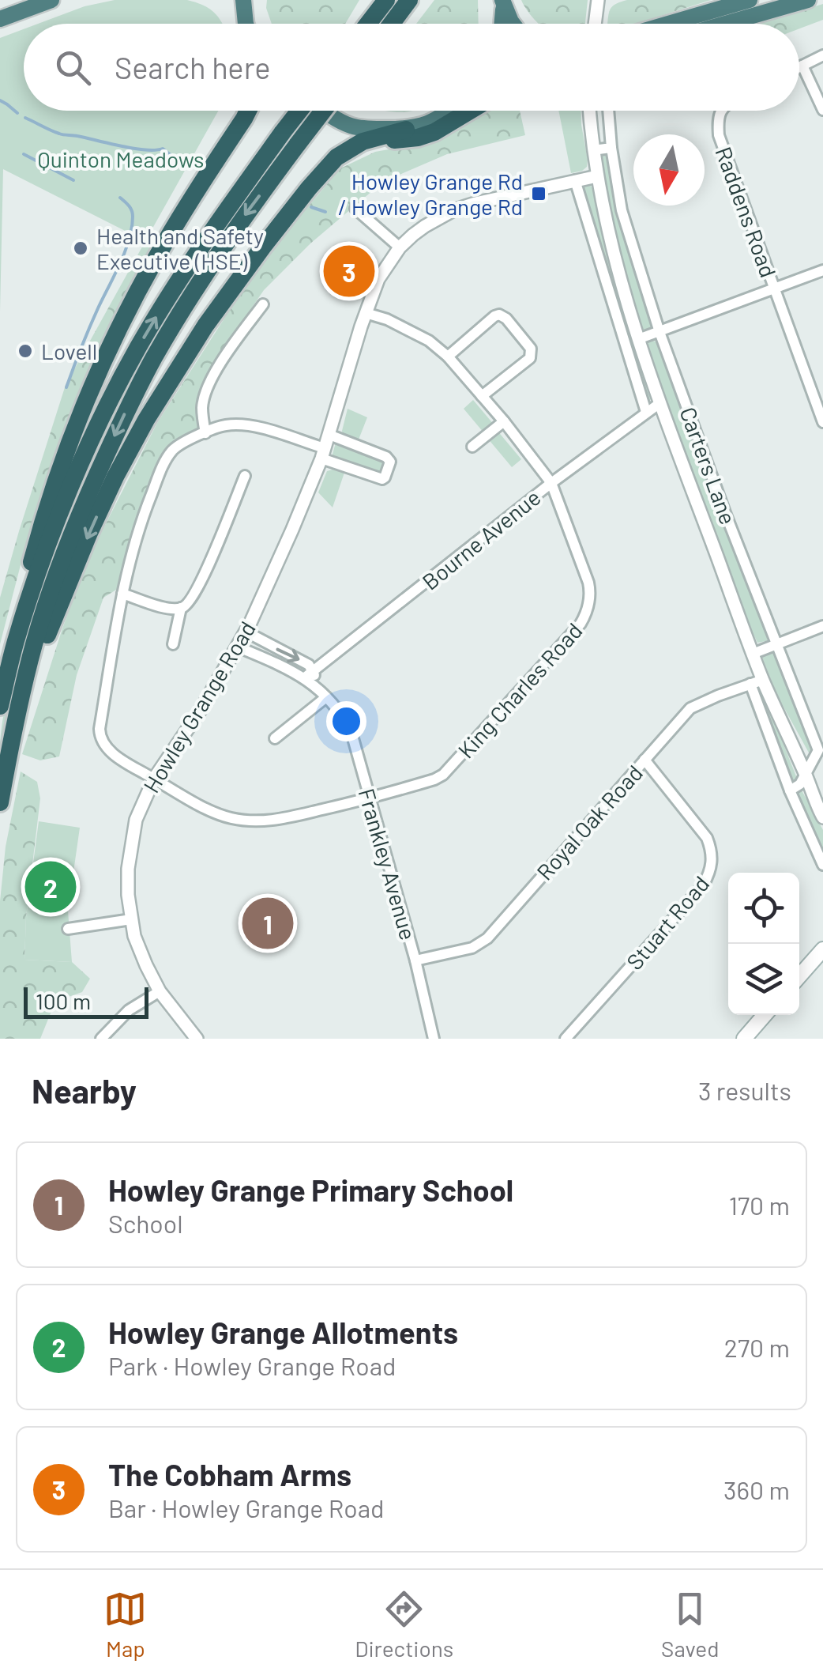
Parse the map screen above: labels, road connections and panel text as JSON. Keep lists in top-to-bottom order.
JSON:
{
  "streets": {
    "street": [
      "Raddens Road",
      "Carters Lane",
      "Bourne Avenue",
      "King Charles Road",
      "Howley Grange Road",
      "Royal Oak Road",
      "Frankley Avenue",
      "Stuart Road"
    ]
  },
  "crossings": [
    ["Carters Lane", "Bourne Avenue"],
    ["Carters Lane", "Howley Grange Road"],
    ["Carters Lane", "Royal Oak Road"],
    ["Bourne Avenue", "King Charles Road"],
    ["Bourne Avenue", "Frankley Avenue"],
    ["King Charles Road", "Howley Grange Road"],
    ["King Charles Road", "Frankley Avenue"],
    ["Howley Grange Road", "Frankley Avenue"],
    ["Royal Oak Road", "Frankley Avenue"],
    ["Royal Oak Road", "Stuart Road"]
  ],
  "parks": ["Quinton Meadows"],
  "places": {
    "transit": ["Howley Grange Rd / Howley Grange Rd"],
    "other": ["Health and Safety Executive (HSE)", "Lovell"]
  },
  "scale_bar": "100 m",
  "north": "bottom",
  "page": {
    "search": "Search here",
    "pins": ["3", "2", "1"],
    "scale": "100 m",
    "heading": ["Nearby", "3 results"],
    "list": [
      {
        "mark": "1",
        "name": "Howley Grange Primary School",
        "note": "School",
        "value": "170 m"
      },
      {
        "mark": "2",
        "name": "Howley Grange Allotments",
        "note": "Park · Howley Grange Road",
        "value": "270 m"
      },
      {
        "mark": "3",
        "name": "The Cobham Arms",
        "note": "Bar · Howley Grange Road",
        "value": "360 m"
      }
    ],
    "nav": ["Map", "Directions", "Saved"]
  }
}
